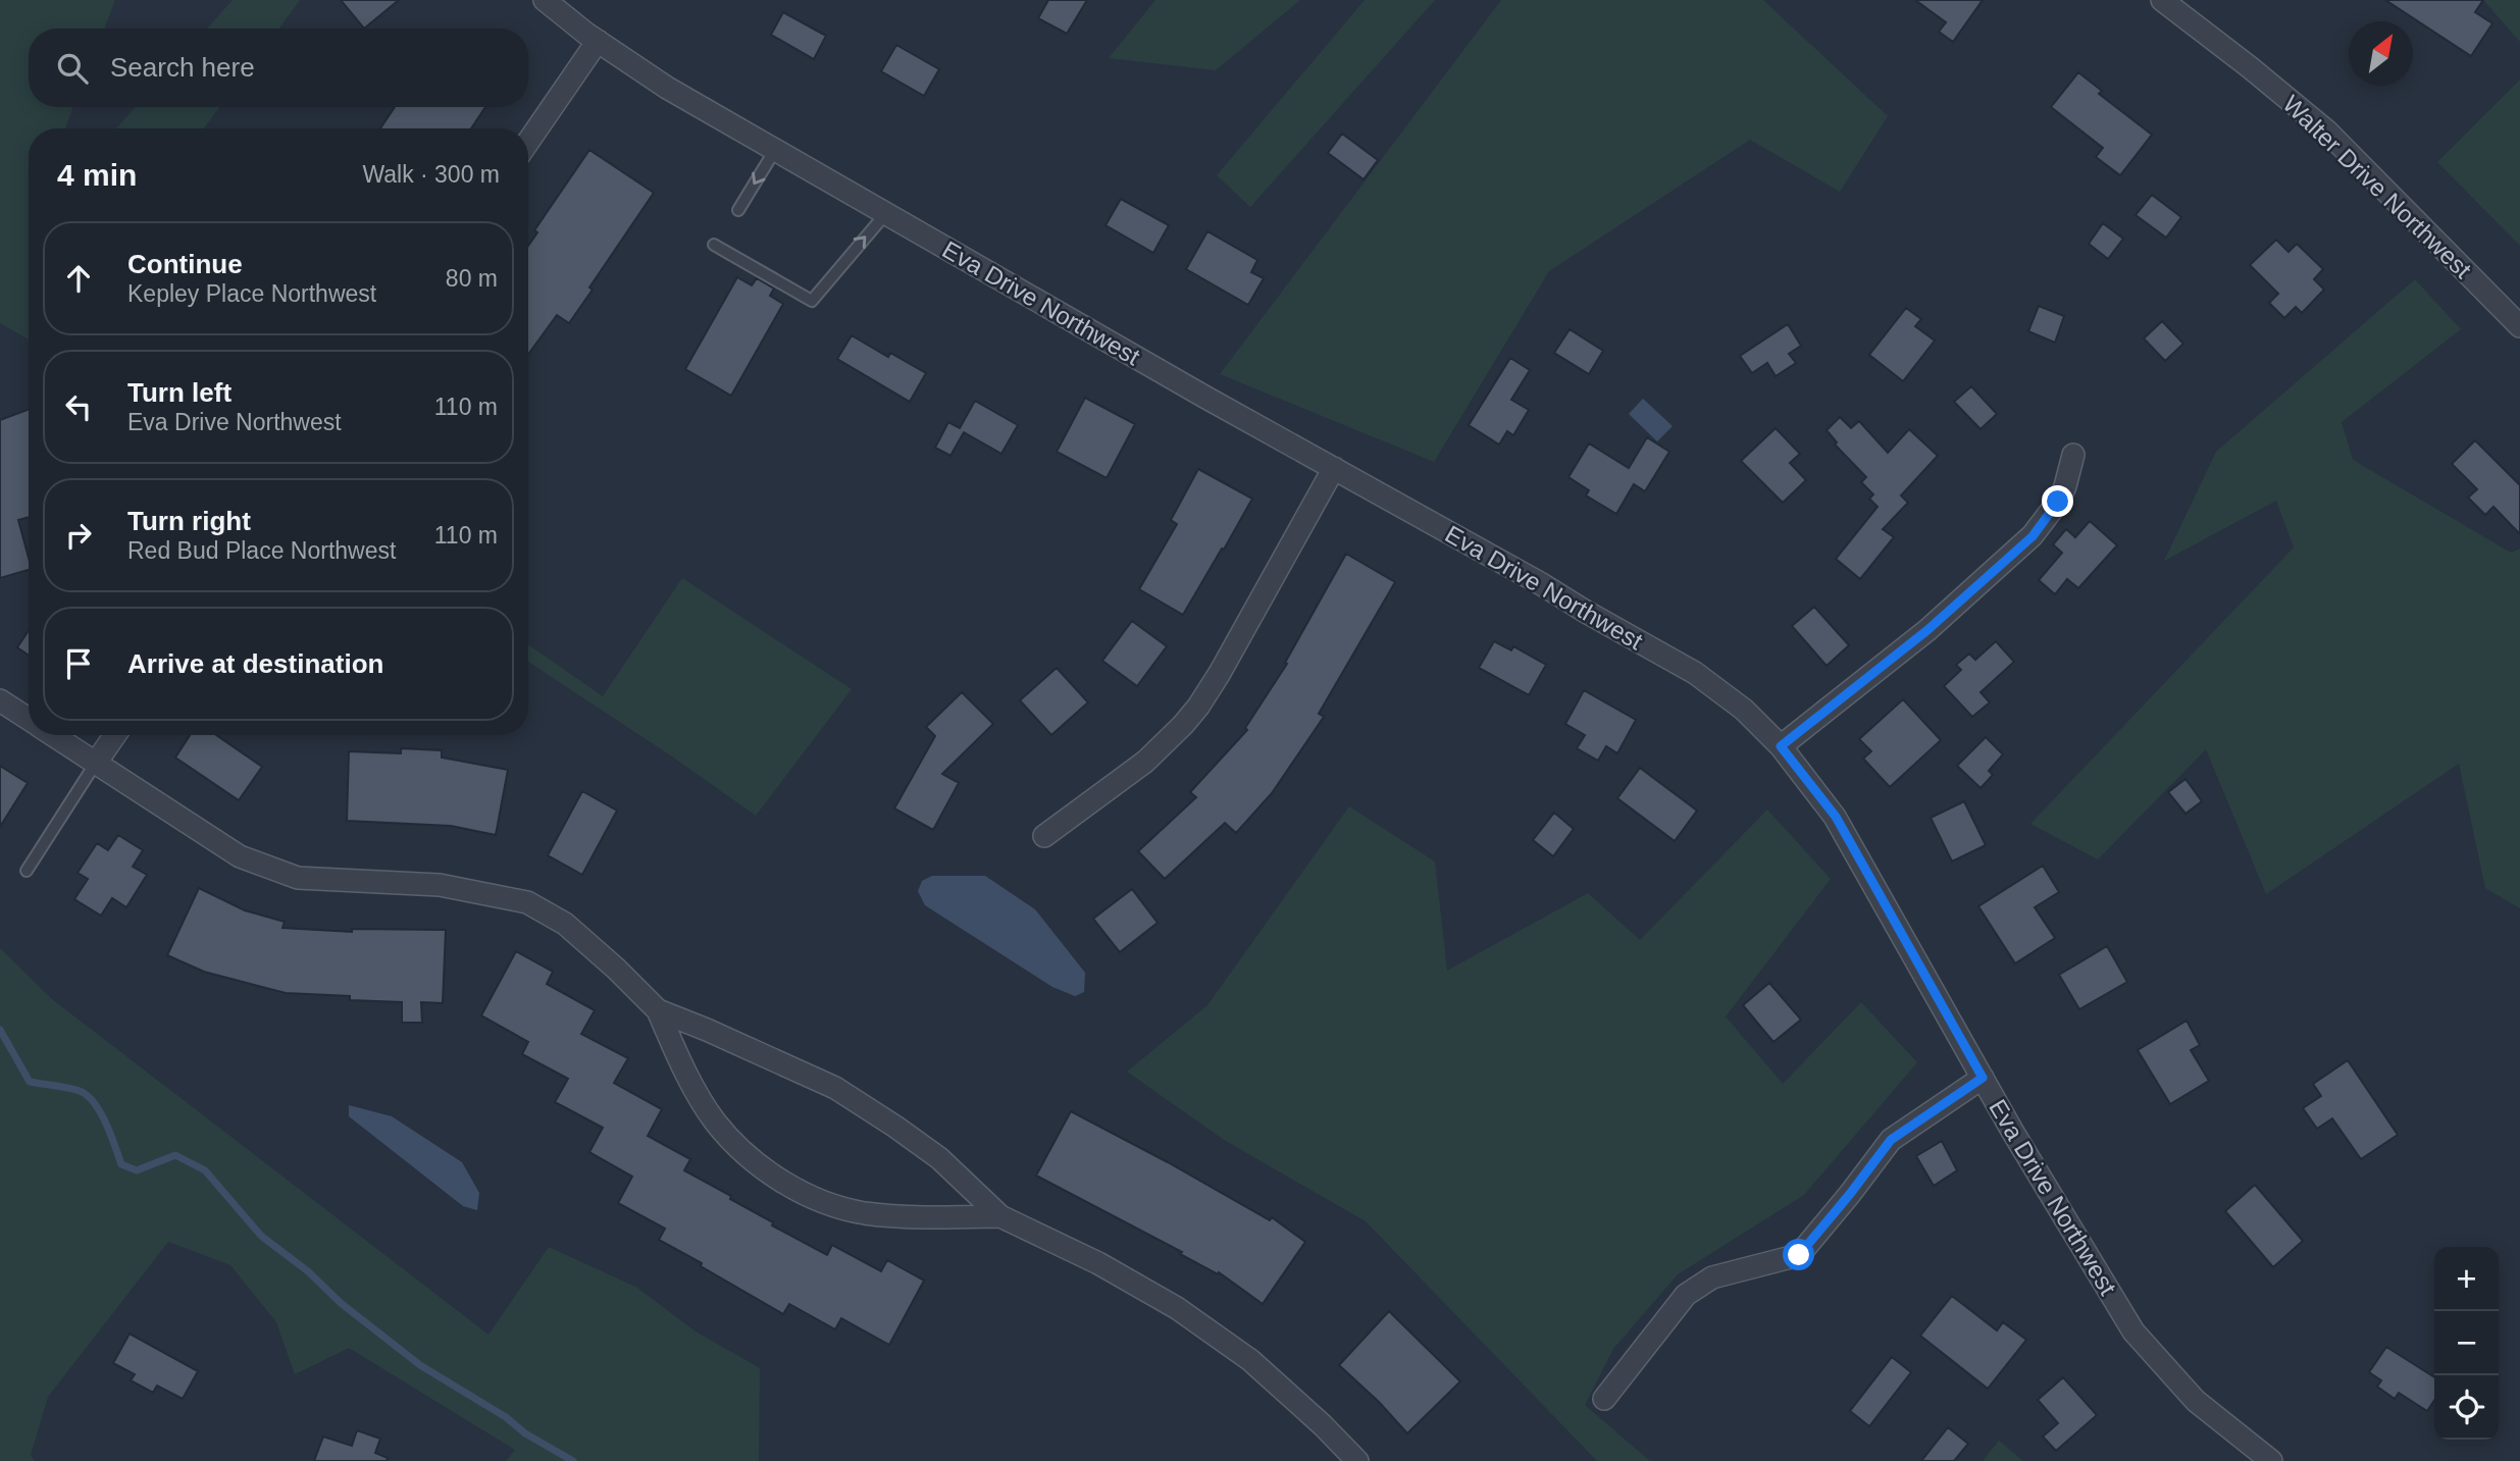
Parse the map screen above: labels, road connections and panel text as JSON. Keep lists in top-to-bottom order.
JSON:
{
  "streets": {
    "street": ["Walter Drive Northwest", "Eva Drive Northwest"]
  },
  "north": "top right",
  "page": {
    "search": "Search here",
    "heading": ["4 min", "Walk · 300 m"],
    "list": [
      ["Continue", "Kepley Place Northwest", "80 m"],
      ["Turn left", "Eva Drive Northwest", "110 m"],
      ["Turn right", "Red Bud Place Northwest", "110 m"],
      "Arrive at destination"
    ],
    "map_buttons": ["+", "−"]
  }
}
